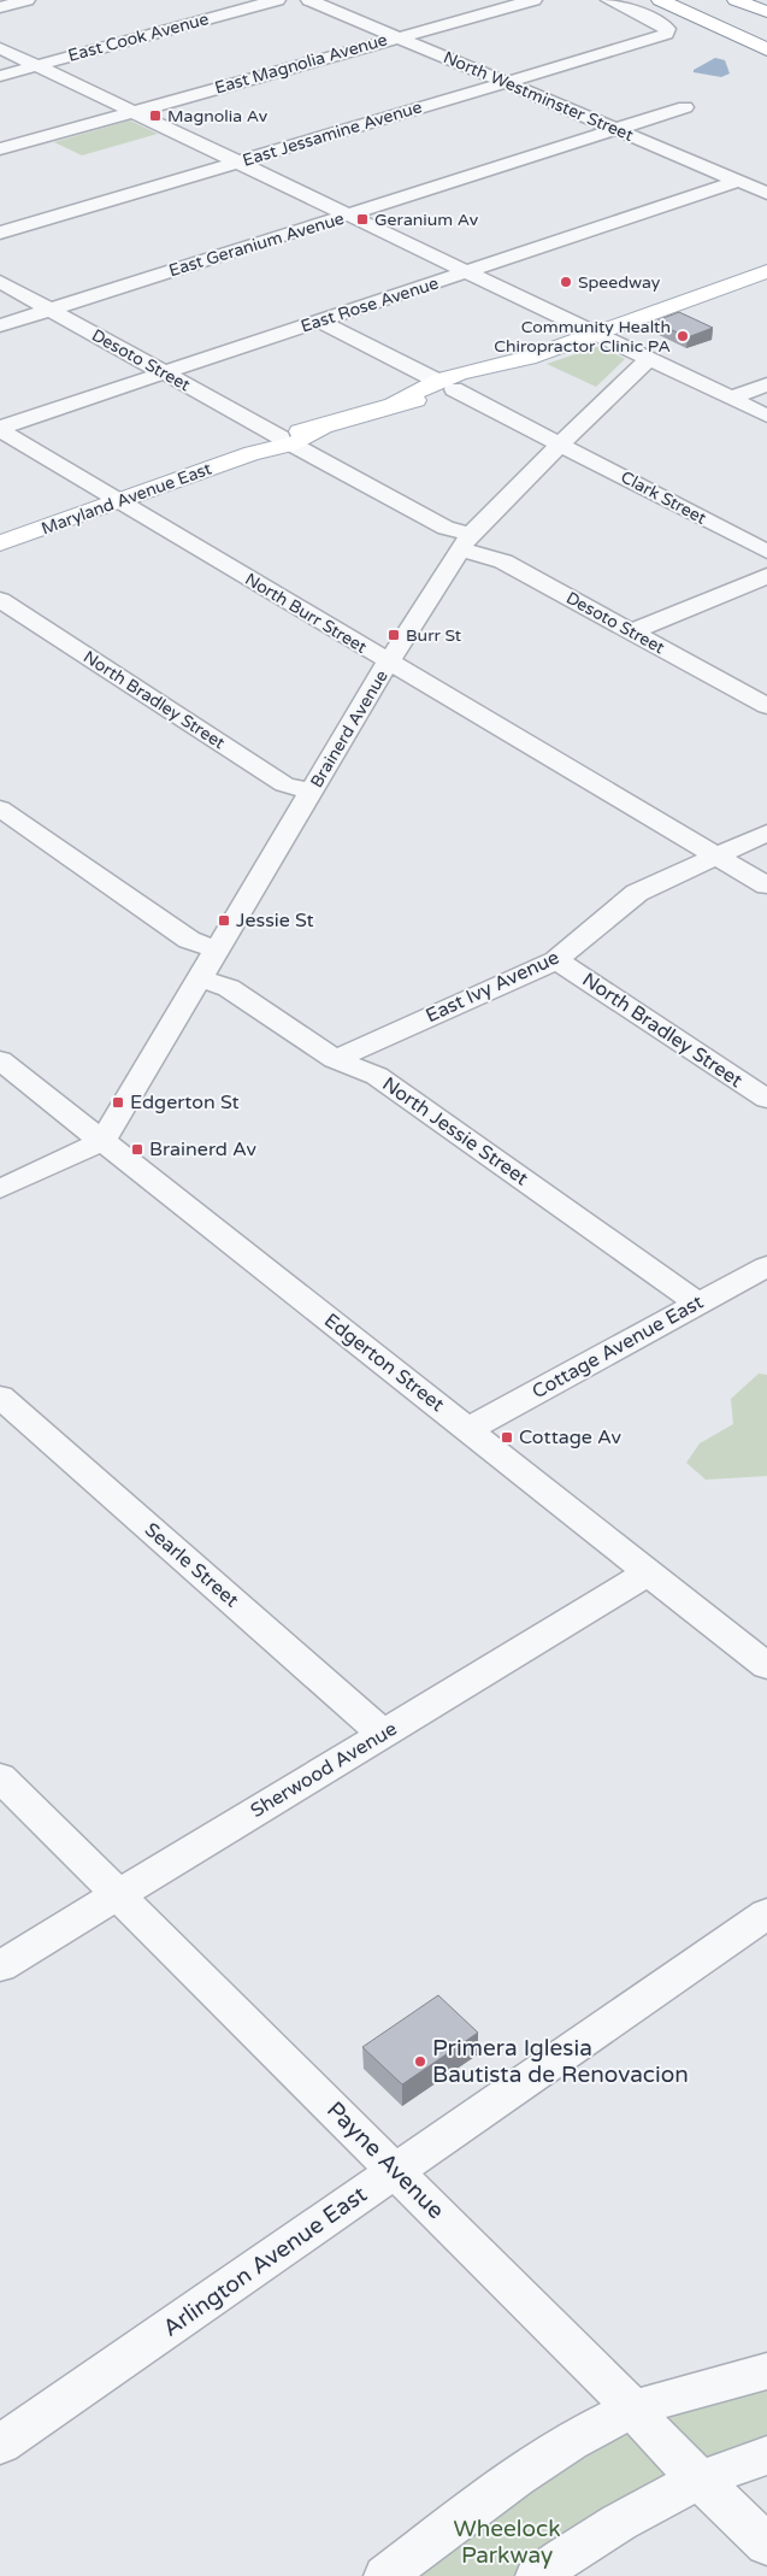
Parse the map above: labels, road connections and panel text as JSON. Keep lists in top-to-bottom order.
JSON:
{
  "streets": {
    "main road": ["Maryland Avenue East"],
    "street": [
      "East Cook Avenue",
      "East Magnolia Avenue",
      "North Westminster Street",
      "East Jessamine Avenue",
      "East Geranium Avenue",
      "East Rose Avenue",
      "Desoto Street",
      "Clark Street",
      "North Burr Street",
      "North Bradley Street",
      "Brainerd Avenue",
      "East Ivy Avenue",
      "North Jessie Street",
      "Cottage Avenue East",
      "Edgerton Street",
      "Searle Street",
      "Sherwood Avenue",
      "Payne Avenue",
      "Arlington Avenue East"
    ]
  },
  "crossings": [
    ["East Magnolia Avenue", "North Westminster Street"],
    ["North Westminster Street", "East Jessamine Avenue"],
    ["North Westminster Street", "East Geranium Avenue"],
    ["North Westminster Street", "East Rose Avenue"],
    ["East Geranium Avenue", "Desoto Street"],
    ["East Rose Avenue", "Desoto Street"],
    ["East Rose Avenue", "Clark Street"],
    ["East Rose Avenue", "North Burr Street"],
    ["Desoto Street", "Maryland Avenue East"],
    ["Desoto Street", "Brainerd Avenue"],
    ["Clark Street", "Maryland Avenue East"],
    ["Clark Street", "Brainerd Avenue"],
    ["Maryland Avenue East", "North Burr Street"],
    ["North Burr Street", "Brainerd Avenue"],
    ["North Burr Street", "East Ivy Avenue"],
    ["North Bradley Street", "Brainerd Avenue"],
    ["North Bradley Street", "East Ivy Avenue"],
    ["Brainerd Avenue", "North Jessie Street"],
    ["Brainerd Avenue", "Edgerton Street"],
    ["East Ivy Avenue", "North Jessie Street"],
    ["North Jessie Street", "Cottage Avenue East"],
    ["Cottage Avenue East", "Edgerton Street"],
    ["Edgerton Street", "Sherwood Avenue"],
    ["Searle Street", "Sherwood Avenue"],
    ["Sherwood Avenue", "Payne Avenue"],
    ["Payne Avenue", "Arlington Avenue East"]
  ],
  "parks": ["Wheelock Parkway"],
  "places": {
    "transit": [
      "Magnolia Av",
      "Geranium Av",
      "Burr St",
      "Jessie St",
      "Edgerton St",
      "Brainerd Av",
      "Cottage Av"
    ],
    "other": ["Speedway", "Community Health Chiropractor Clinic PA", "Primera Iglesia Bautista de Renovacion"]
  }
}
